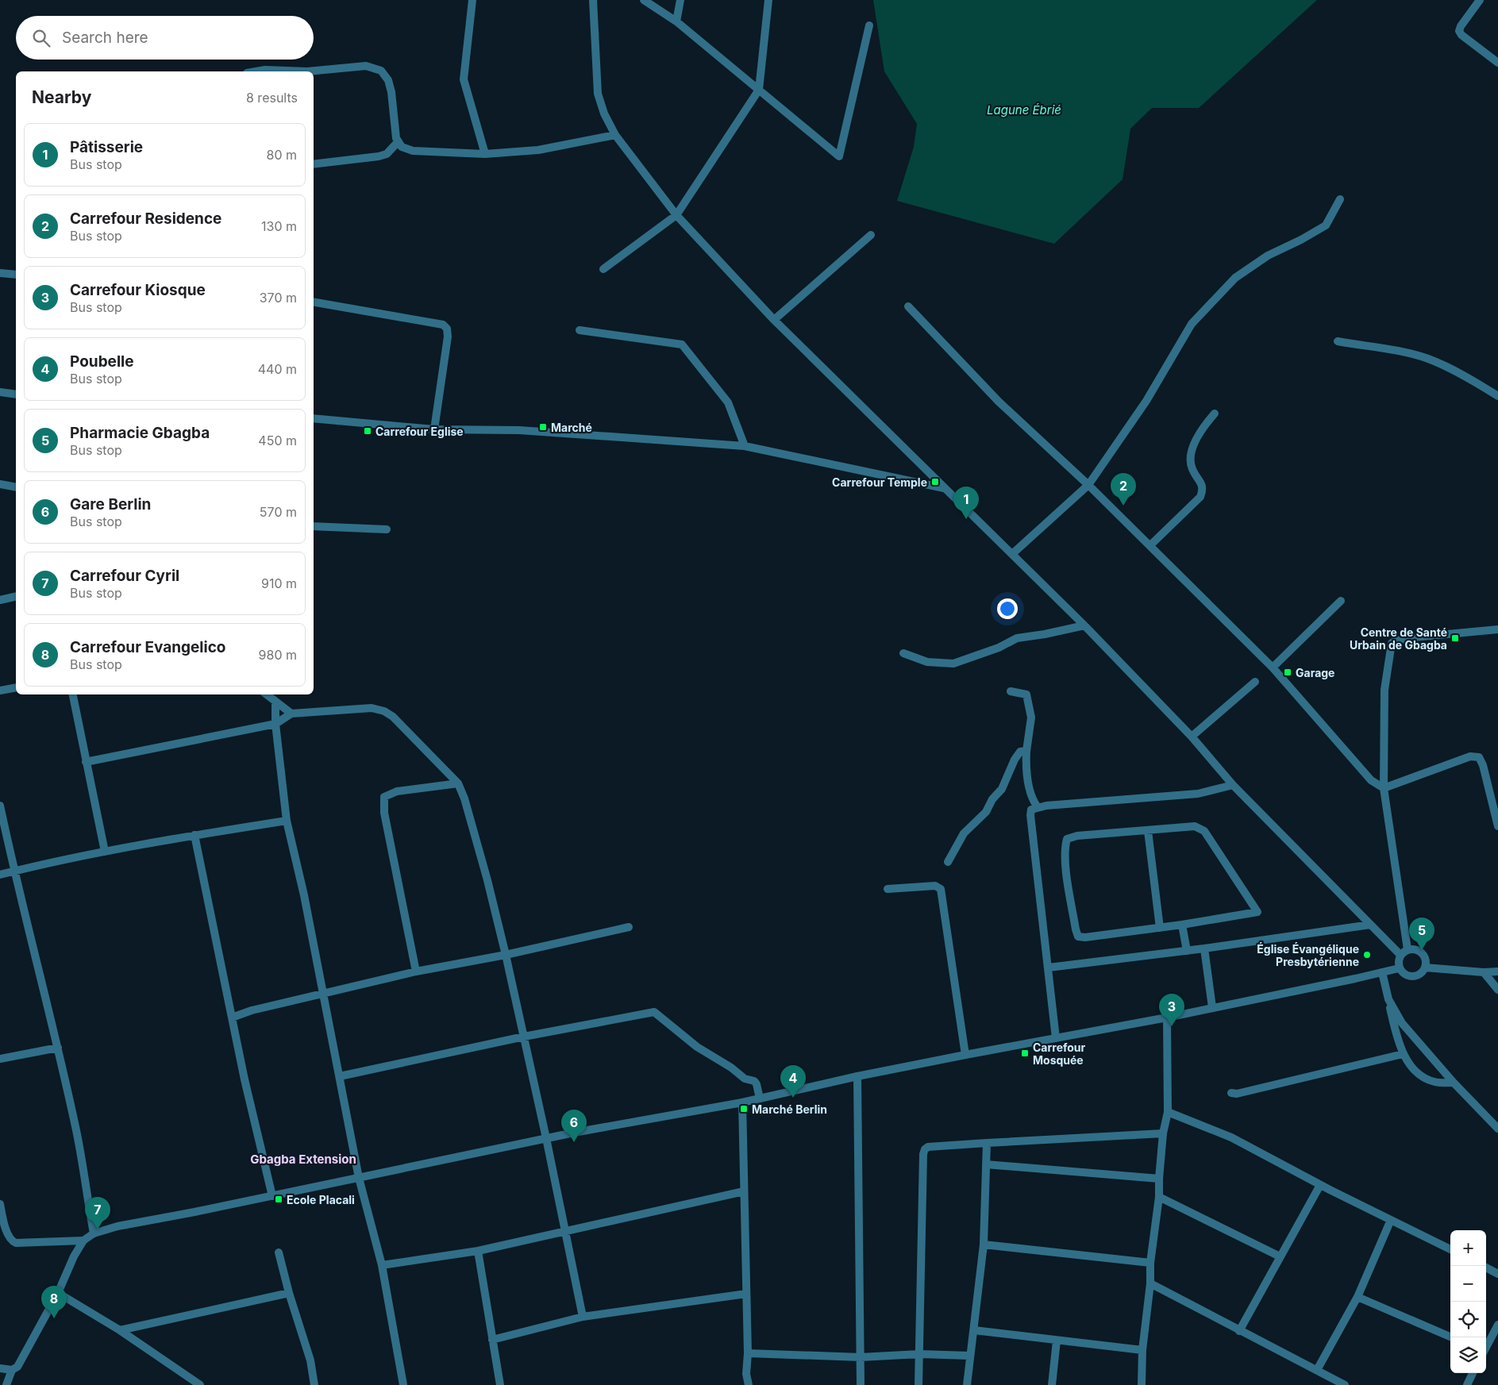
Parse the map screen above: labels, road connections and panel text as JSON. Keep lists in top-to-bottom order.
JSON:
{
  "districts": ["Gbagba Extension"],
  "water": ["Lagune Ébrié"],
  "places": {
    "transit": [
      "Marché",
      "Carrefour Eglise",
      "Carrefour Temple",
      "Centre de Santé Urbain de Gbagba",
      "Garage",
      "Carrefour Mosquée",
      "Marché Berlin",
      "Ecole Placali"
    ],
    "other": ["Église Évangélique Presbytérienne"]
  },
  "page": {
    "search": "Search here",
    "heading": ["Nearby", "8 results"],
    "list": [
      {
        "mark": "1",
        "name": "Pâtisserie",
        "note": "Bus stop",
        "value": "80 m"
      },
      {
        "mark": "2",
        "name": "Carrefour Residence",
        "note": "Bus stop",
        "value": "130 m"
      },
      {
        "mark": "3",
        "name": "Carrefour Kiosque",
        "note": "Bus stop",
        "value": "370 m"
      },
      {
        "mark": "4",
        "name": "Poubelle",
        "note": "Bus stop",
        "value": "440 m"
      },
      {
        "mark": "5",
        "name": "Pharmacie Gbagba",
        "note": "Bus stop",
        "value": "450 m"
      },
      {
        "mark": "6",
        "name": "Gare Berlin",
        "note": "Bus stop",
        "value": "570 m"
      },
      {
        "mark": "7",
        "name": "Carrefour Cyril",
        "note": "Bus stop",
        "value": "910 m"
      },
      {
        "mark": "8",
        "name": "Carrefour Evangelico",
        "note": "Bus stop",
        "value": "980 m"
      }
    ],
    "pins": [
      "2",
      "1",
      "5",
      "3",
      "4",
      "6",
      "7",
      "8"
    ],
    "map_buttons": ["+", "−"]
  }
}
